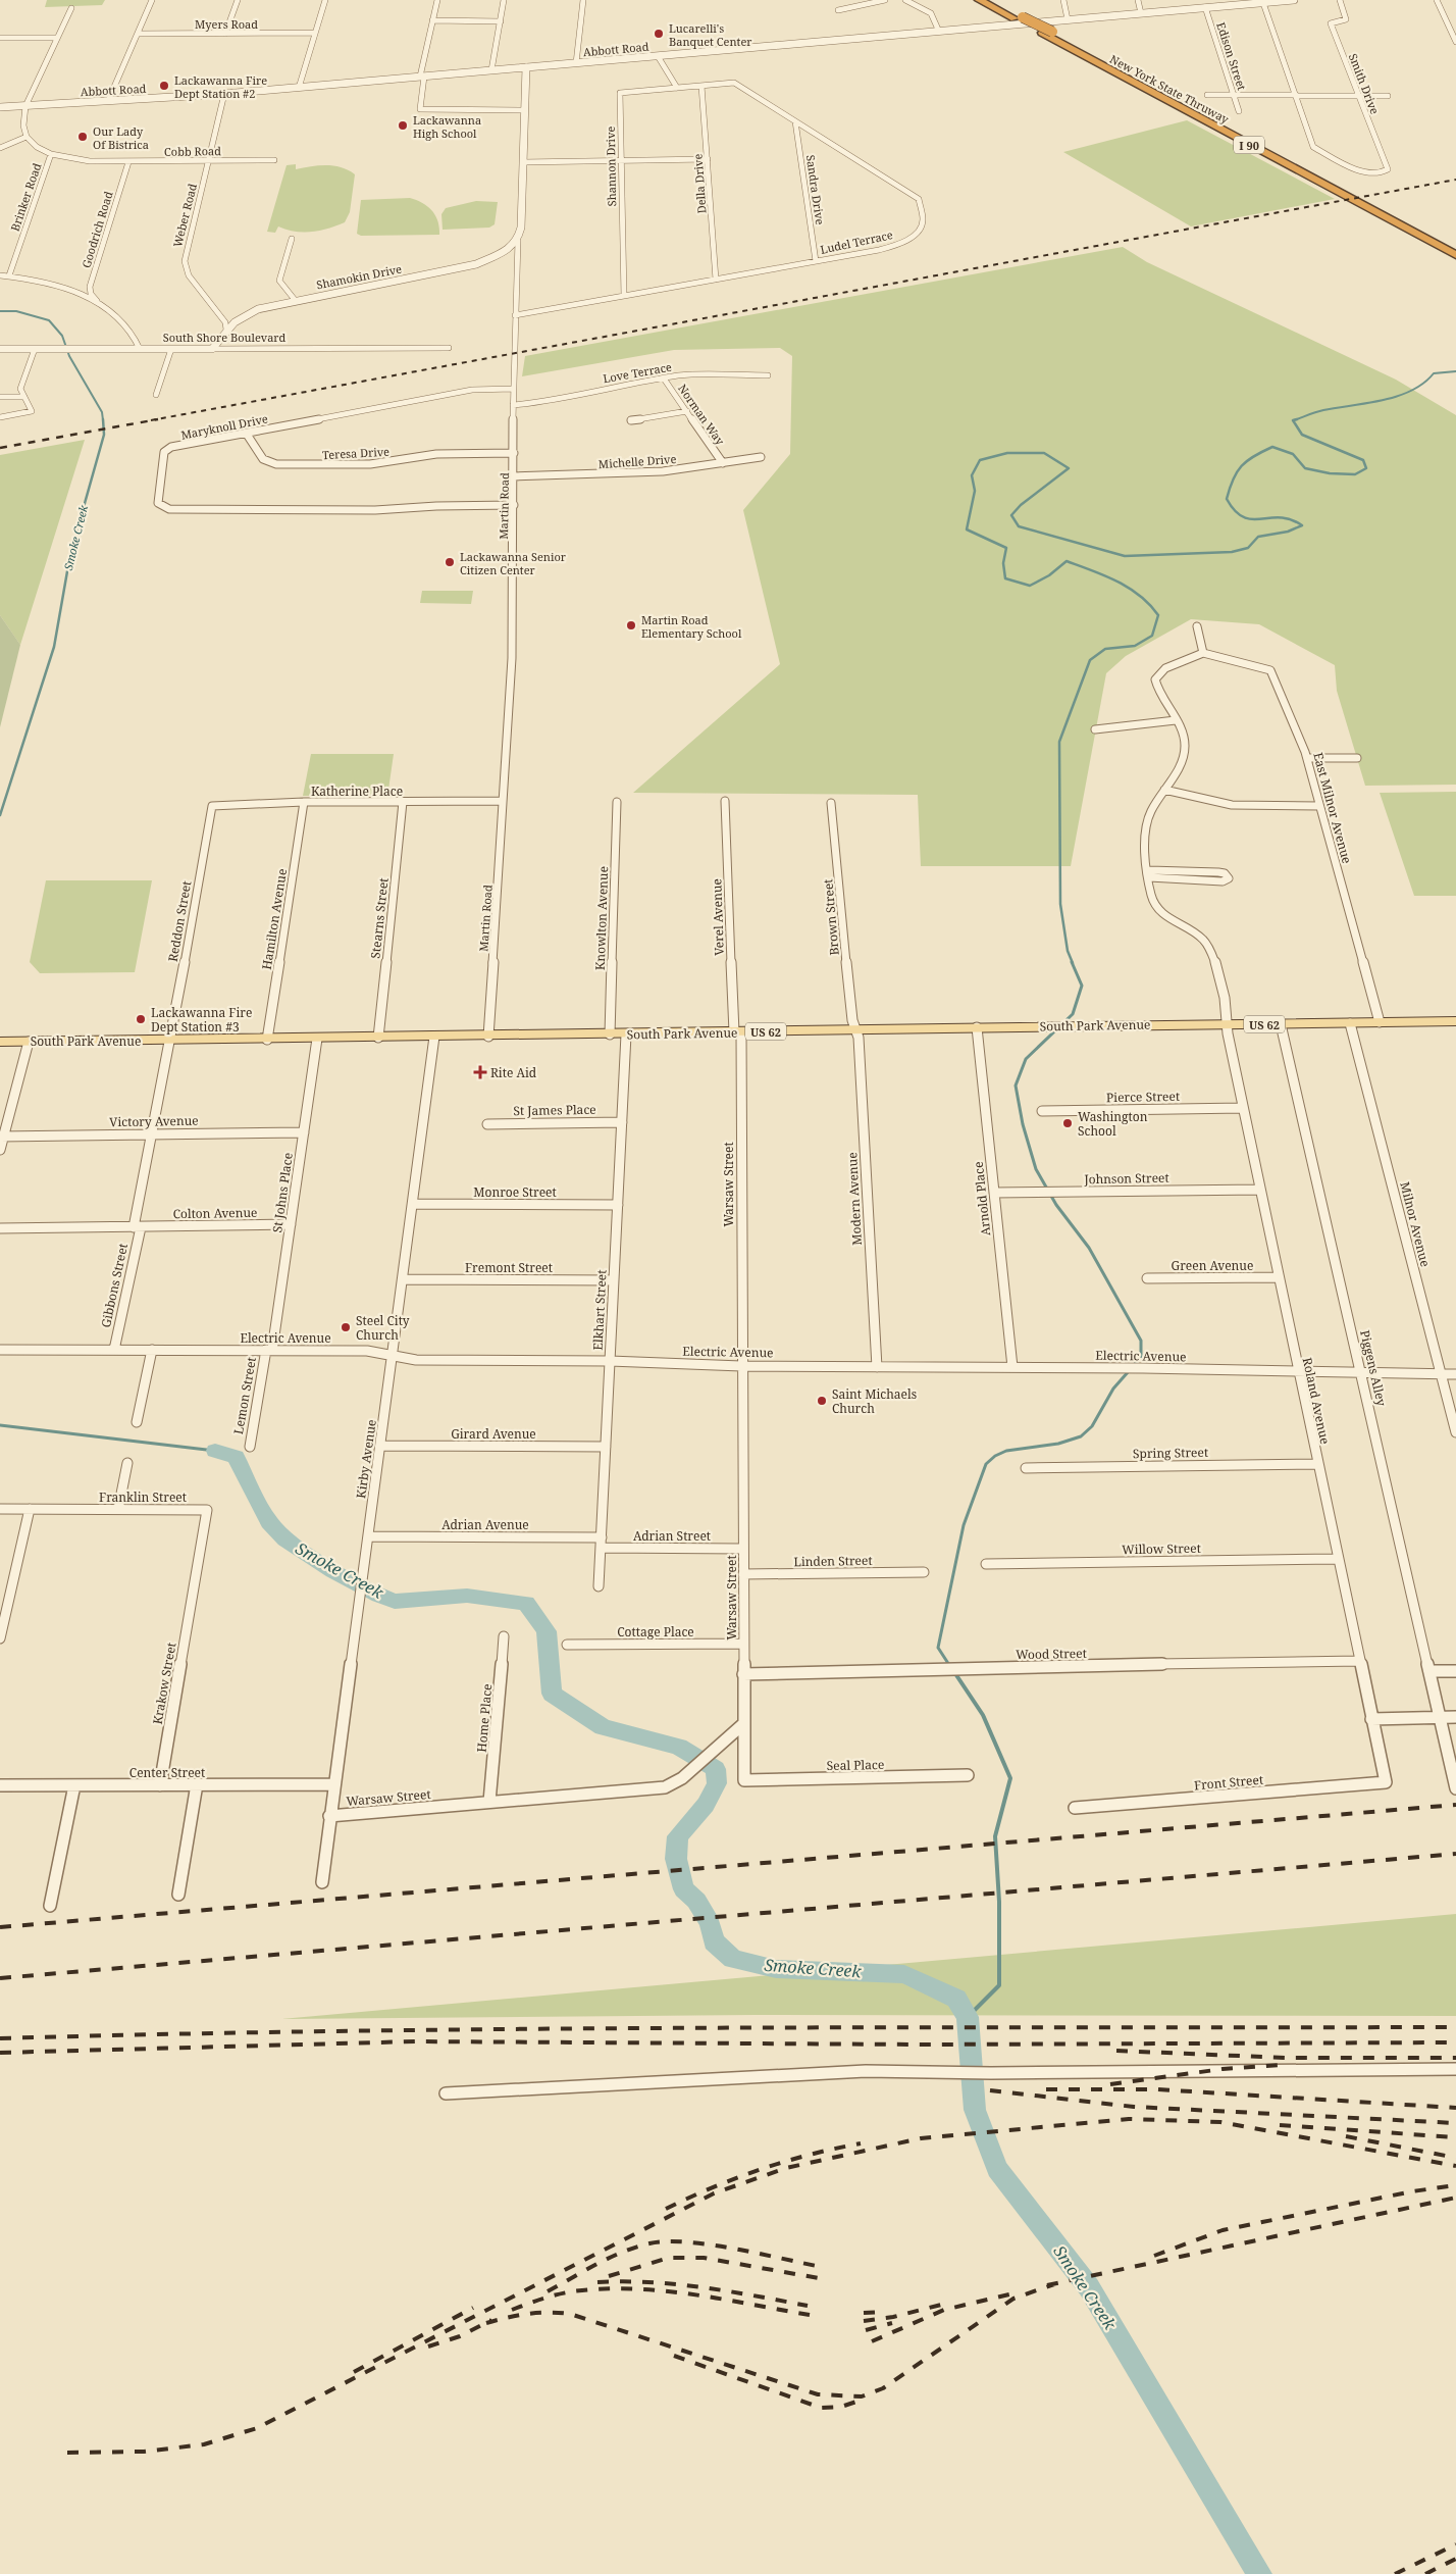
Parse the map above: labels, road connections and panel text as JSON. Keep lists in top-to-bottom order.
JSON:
{
  "streets": {
    "highway": ["New York State Thruway", "I 90"],
    "main road": ["US 62", "South Park Avenue"],
    "street": [
      "Myers Road",
      "Abbott Road",
      "Edison Street",
      "Smith Drive",
      "Cobb Road",
      "Shannon Drive",
      "Della Drive",
      "Sandra Drive",
      "Brinker Road",
      "Weber Road",
      "Goodrich Road",
      "Ludel Terrace",
      "Shamokin Drive",
      "South Shore Boulevard",
      "Love Terrace",
      "Norman Way",
      "Maryknoll Drive",
      "Teresa Drive",
      "Michelle Drive",
      "Martin Road",
      "Katherine Place",
      "East Milnor Avenue",
      "Verel Avenue",
      "Brown Street",
      "Stearns Street",
      "Knowlton Avenue",
      "Hamilton Avenue",
      "Reddon Street",
      "Pierce Street",
      "St James Place",
      "Victory Avenue",
      "Johnson Street",
      "Warsaw Street",
      "Monroe Street",
      "St Johns Place",
      "Modern Avenue",
      "Arnold Place",
      "Colton Avenue",
      "Milnor Avenue",
      "Green Avenue",
      "Fremont Street",
      "Gibbons Street",
      "Elkhart Street",
      "Electric Avenue",
      "Piggens Alley",
      "Lemon Street",
      "Roland Avenue",
      "Girard Avenue",
      "Spring Street",
      "Kirby Avenue",
      "Franklin Street",
      "Adrian Avenue",
      "Adrian Street",
      "Willow Street",
      "Linden Street",
      "Cottage Place",
      "Wood Street",
      "Krakow Street",
      "Home Place",
      "Seal Place",
      "Center Street",
      "Front Street"
    ]
  },
  "crossings": [
    ["Abbott Road", "Edison Street"],
    ["Abbott Road", "Weber Road"],
    ["Abbott Road", "Martin Road"],
    ["Cobb Road", "Brinker Road"],
    ["Cobb Road", "Weber Road"],
    ["Cobb Road", "Goodrich Road"],
    ["Shannon Drive", "Ludel Terrace"],
    ["Della Drive", "Ludel Terrace"],
    ["Sandra Drive", "Ludel Terrace"],
    ["Weber Road", "Shamokin Drive"],
    ["Ludel Terrace", "Martin Road"],
    ["Shamokin Drive", "South Shore Boulevard"],
    ["Shamokin Drive", "Martin Road"],
    ["Love Terrace", "Norman Way"],
    ["Love Terrace", "Martin Road"],
    ["Norman Way", "Michelle Drive"],
    ["Maryknoll Drive", "Teresa Drive"],
    ["Maryknoll Drive", "Martin Road"],
    ["Teresa Drive", "Martin Road"],
    ["Michelle Drive", "Martin Road"],
    ["Martin Road", "Katherine Place"],
    ["Martin Road", "South Park Avenue"],
    ["Katherine Place", "Stearns Street"],
    ["Katherine Place", "Hamilton Avenue"],
    ["Katherine Place", "Reddon Street"],
    ["East Milnor Avenue", "South Park Avenue"],
    ["East Milnor Avenue", "Roland Avenue"],
    ["Verel Avenue", "South Park Avenue"],
    ["Verel Avenue", "Warsaw Street"],
    ["Brown Street", "South Park Avenue"],
    ["Brown Street", "Modern Avenue"],
    ["Stearns Street", "South Park Avenue"],
    ["Knowlton Avenue", "South Park Avenue"],
    ["Hamilton Avenue", "South Park Avenue"],
    ["Reddon Street", "South Park Avenue"],
    ["Reddon Street", "Gibbons Street"],
    ["South Park Avenue", "Warsaw Street"],
    ["South Park Avenue", "St Johns Place"],
    ["South Park Avenue", "Modern Avenue"],
    ["South Park Avenue", "Arnold Place"],
    ["South Park Avenue", "Milnor Avenue"],
    ["South Park Avenue", "Gibbons Street"],
    ["South Park Avenue", "Elkhart Street"],
    ["South Park Avenue", "Piggens Alley"],
    ["South Park Avenue", "Roland Avenue"],
    ["South Park Avenue", "Kirby Avenue"],
    ["Pierce Street", "Roland Avenue"],
    ["St James Place", "Elkhart Street"],
    ["Victory Avenue", "St Johns Place"],
    ["Victory Avenue", "Gibbons Street"],
    ["Johnson Street", "Arnold Place"],
    ["Johnson Street", "Roland Avenue"],
    ["Warsaw Street", "Electric Avenue"],
    ["Warsaw Street", "Kirby Avenue"],
    ["Warsaw Street", "Adrian Street"],
    ["Warsaw Street", "Linden Street"],
    ["Warsaw Street", "Cottage Place"],
    ["Warsaw Street", "Wood Street"],
    ["Warsaw Street", "Home Place"],
    ["Warsaw Street", "Seal Place"],
    ["Monroe Street", "Elkhart Street"],
    ["Monroe Street", "Kirby Avenue"],
    ["St Johns Place", "Colton Avenue"],
    ["St Johns Place", "Electric Avenue"],
    ["St Johns Place", "Lemon Street"],
    ["Modern Avenue", "Electric Avenue"],
    ["Arnold Place", "Electric Avenue"],
    ["Colton Avenue", "Gibbons Street"],
    ["Milnor Avenue", "Electric Avenue"],
    ["Green Avenue", "Roland Avenue"],
    ["Fremont Street", "Elkhart Street"],
    ["Fremont Street", "Kirby Avenue"],
    ["Gibbons Street", "Electric Avenue"],
    ["Elkhart Street", "Electric Avenue"],
    ["Elkhart Street", "Girard Avenue"],
    ["Elkhart Street", "Adrian Avenue"],
    ["Elkhart Street", "Adrian Street"],
    ["Electric Avenue", "Piggens Alley"],
    ["Electric Avenue", "Lemon Street"],
    ["Electric Avenue", "Roland Avenue"],
    ["Electric Avenue", "Kirby Avenue"],
    ["Roland Avenue", "Spring Street"],
    ["Roland Avenue", "Willow Street"],
    ["Roland Avenue", "Wood Street"],
    ["Roland Avenue", "Front Street"],
    ["Girard Avenue", "Kirby Avenue"],
    ["Kirby Avenue", "Adrian Avenue"],
    ["Kirby Avenue", "Center Street"],
    ["Franklin Street", "Krakow Street"],
    ["Adrian Avenue", "Adrian Street"],
    ["Krakow Street", "Center Street"]
  ],
  "water": ["Smoke Creek"],
  "places": {
    "other": [
      "Lucarelli's Banquet Center",
      "Lackawanna Fire Dept Station #2",
      "Lackawanna High School",
      "Our Lady Of Bistrica",
      "Lackawanna Senior Citizen Center",
      "Martin Road Elementary School",
      "Lackawanna Fire Dept Station #3",
      "Washington School",
      "Steel City Church",
      "Saint Michaels Church"
    ],
    "health": ["Rite Aid"]
  }
}
